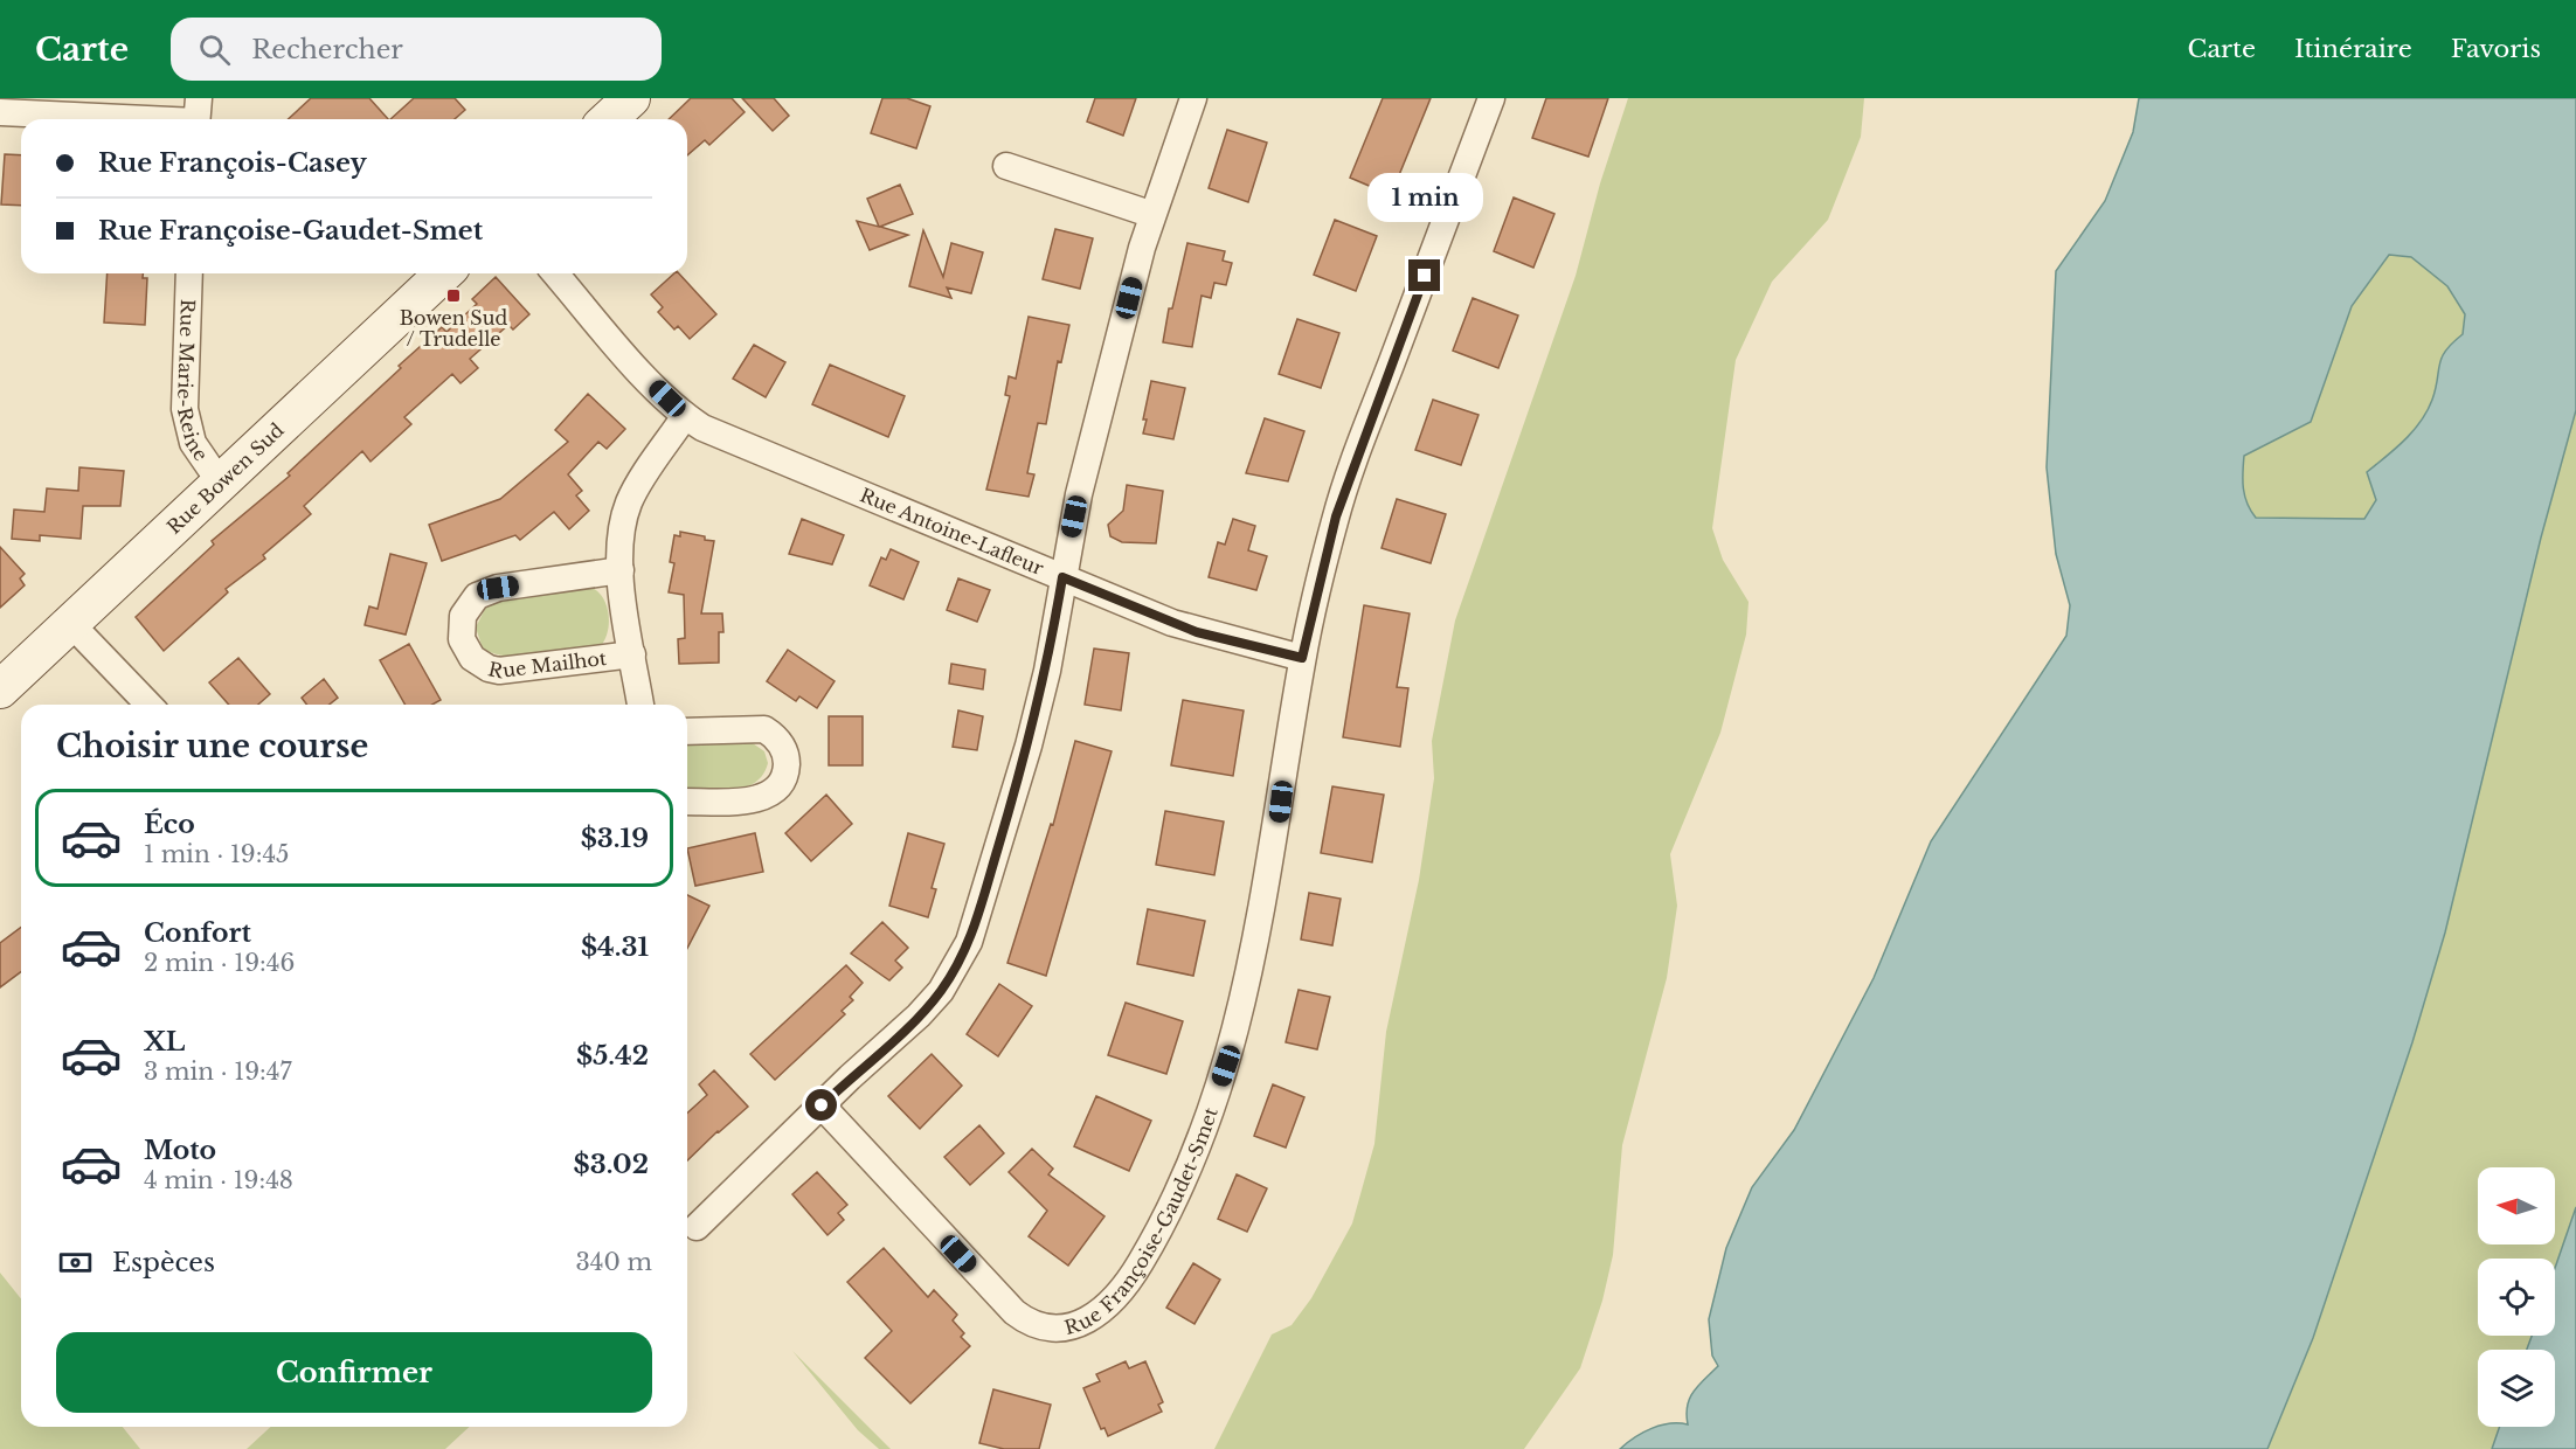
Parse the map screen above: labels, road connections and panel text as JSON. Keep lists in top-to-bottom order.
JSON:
{
  "streets": {
    "street": [
      "Rue Marie-Reine",
      "Rue Bowen Sud",
      "Rue Antoine-Lafleur",
      "Rue Mailhot",
      "Rue Françoise-Gaudet-Smet"
    ]
  },
  "crossings": [
    ["Rue Marie-Reine", "Rue Bowen Sud"],
    ["Rue Antoine-Lafleur", "Rue Mailhot"],
    ["Rue Antoine-Lafleur", "Rue Françoise-Gaudet-Smet"]
  ],
  "places": {
    "transit": ["Bowen Sud / Trudelle"]
  },
  "north": "left",
  "page": {
    "header": "Carte",
    "search": "Rechercher",
    "nav": ["Carte", "Itinéraire", "Favoris"],
    "banner": ["Rue François-Casey", "Rue Françoise-Gaudet-Smet"],
    "bubble": "1 min",
    "heading": "Choisir une course",
    "list": [
      {
        "name": "Éco",
        "note": "1 min · 19:45",
        "value": "$3.19"
      },
      {
        "name": "Confort",
        "note": "2 min · 19:46",
        "value": "$4.31"
      },
      {
        "name": "XL",
        "note": "3 min · 19:47",
        "value": "$5.42"
      },
      {
        "name": "Moto",
        "note": "4 min · 19:48",
        "value": "$3.02"
      }
    ],
    "pay": ["Espèces", "340 m"],
    "buttons": "Confirmer"
  }
}
